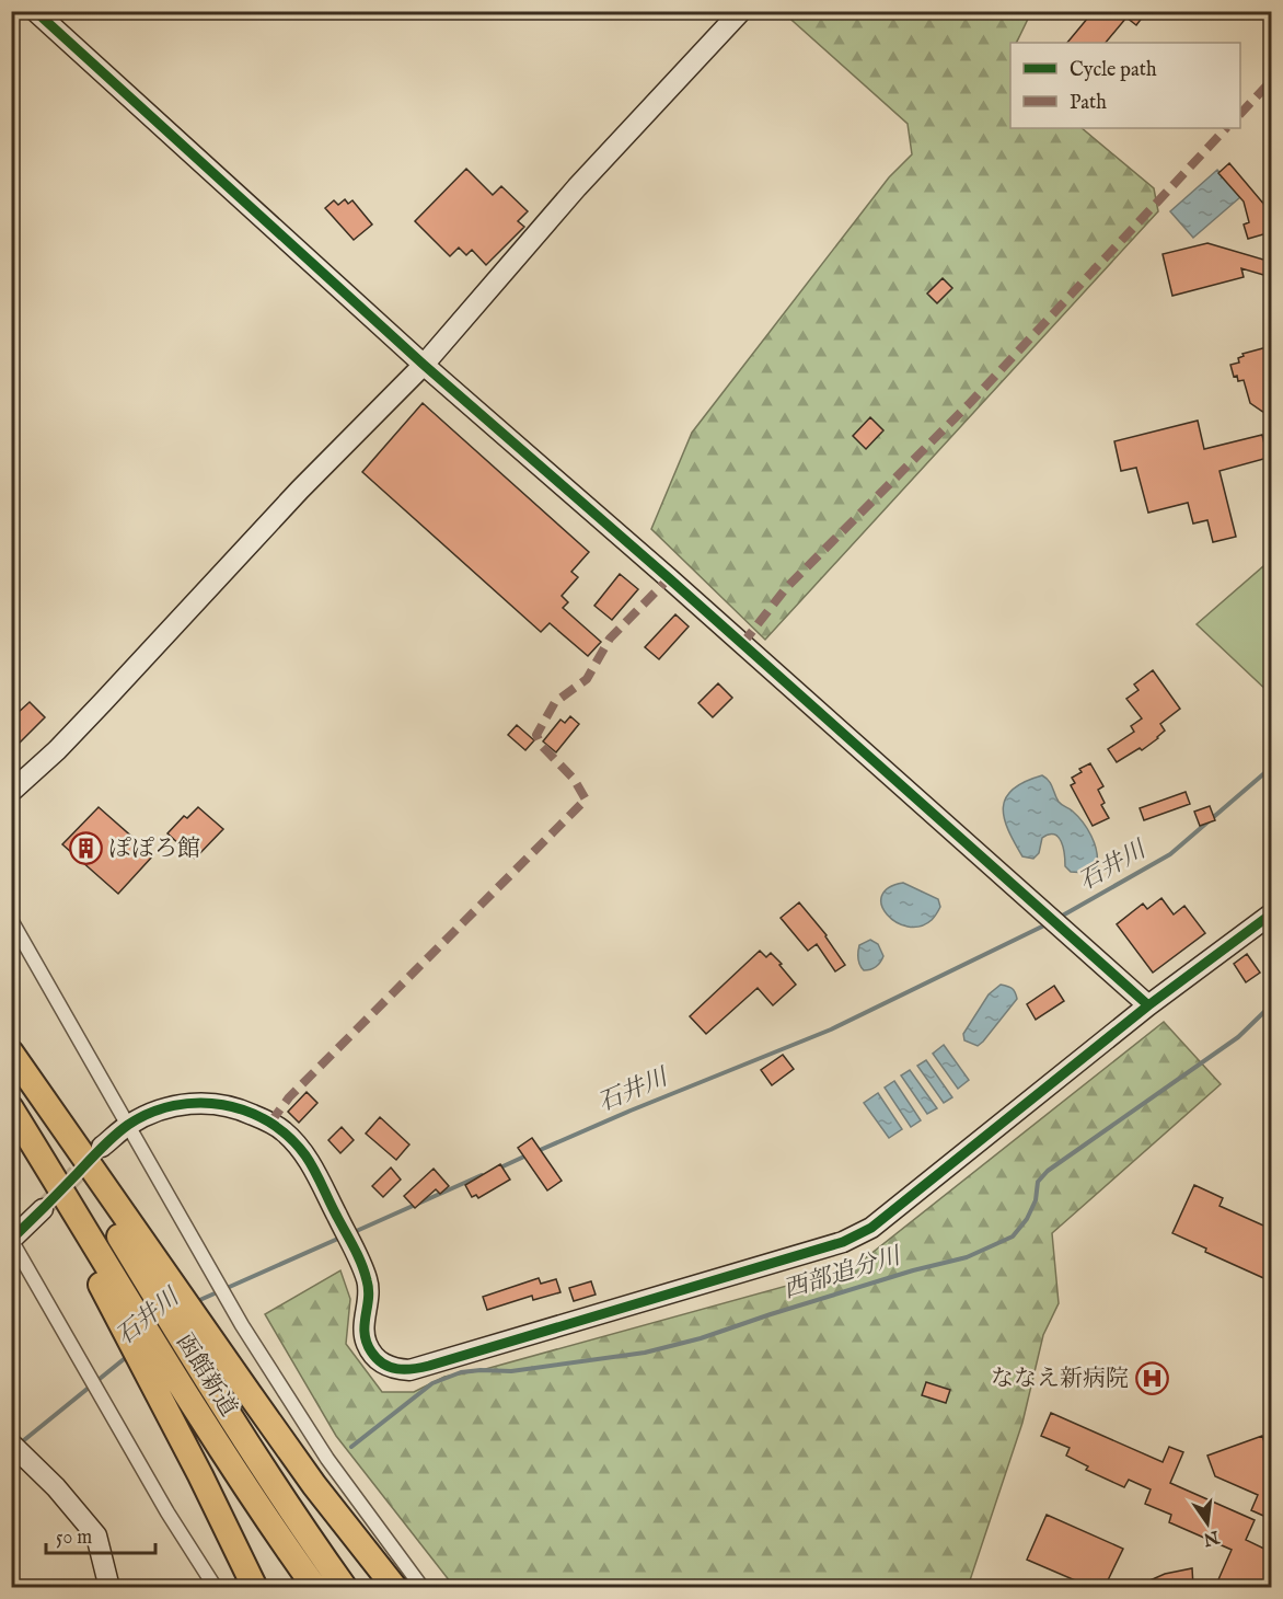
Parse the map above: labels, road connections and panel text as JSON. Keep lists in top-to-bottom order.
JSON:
{
  "streets": {
    "highway": ["函館新道"]
  },
  "water": ["石井川", "西部追分川"],
  "places": {
    "building": ["ぽぽろ館"],
    "hospital": ["ななえ新病院"]
  },
  "legend": ["Cycle path", "Path"],
  "scale_bar": "50 m",
  "north": "bottom"
}
